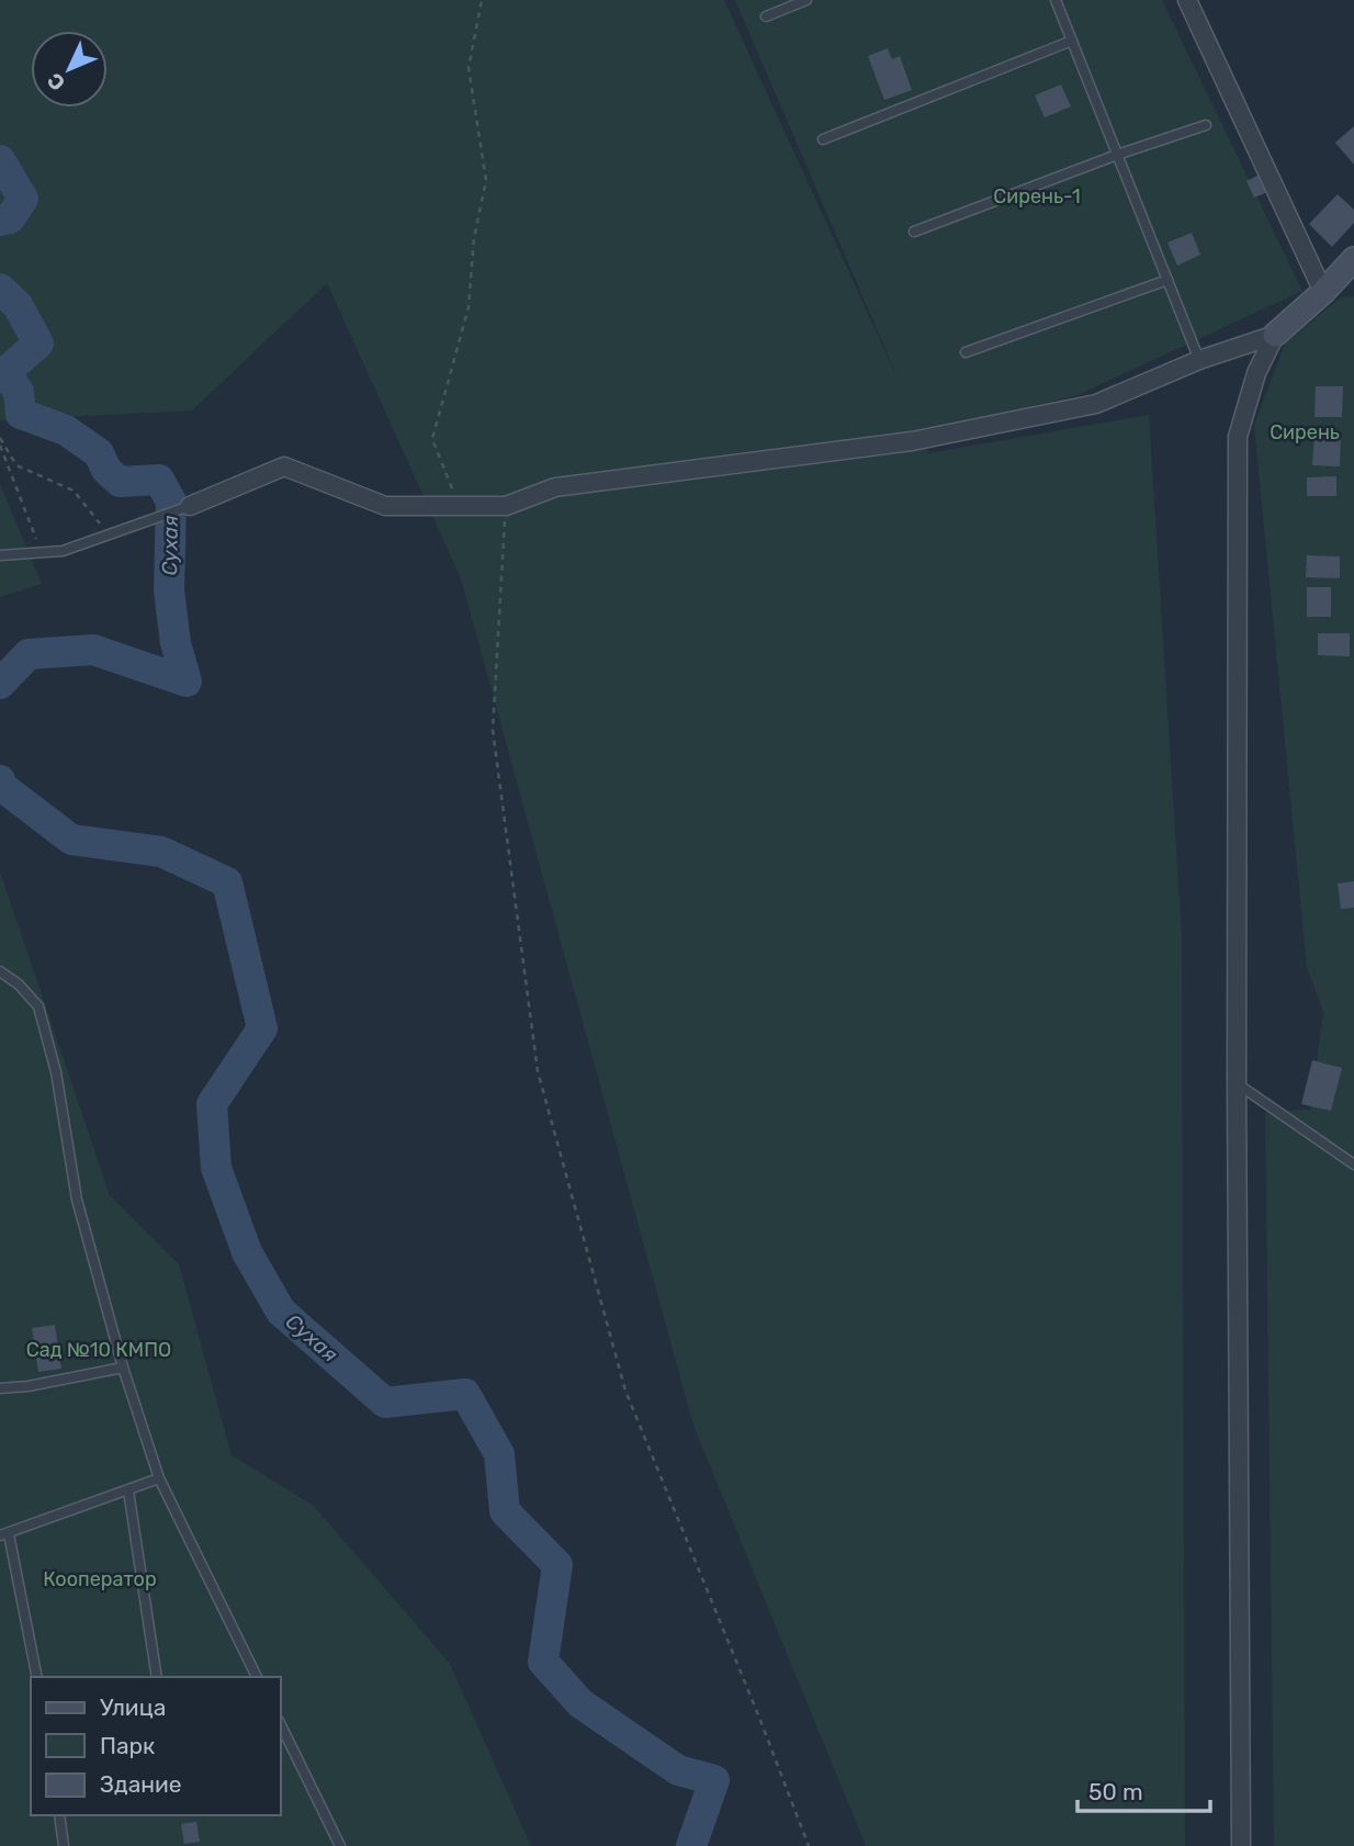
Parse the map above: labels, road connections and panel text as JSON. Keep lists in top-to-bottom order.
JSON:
{
  "water": ["Сухая"],
  "parks": [
    "Сирень-1",
    "Сирень",
    "Сад №10 КМПО",
    "Кооператор"
  ],
  "legend": ["Улица", "Парк", "Здание"],
  "scale_bar": "50 m",
  "north": "bottom left"
}
